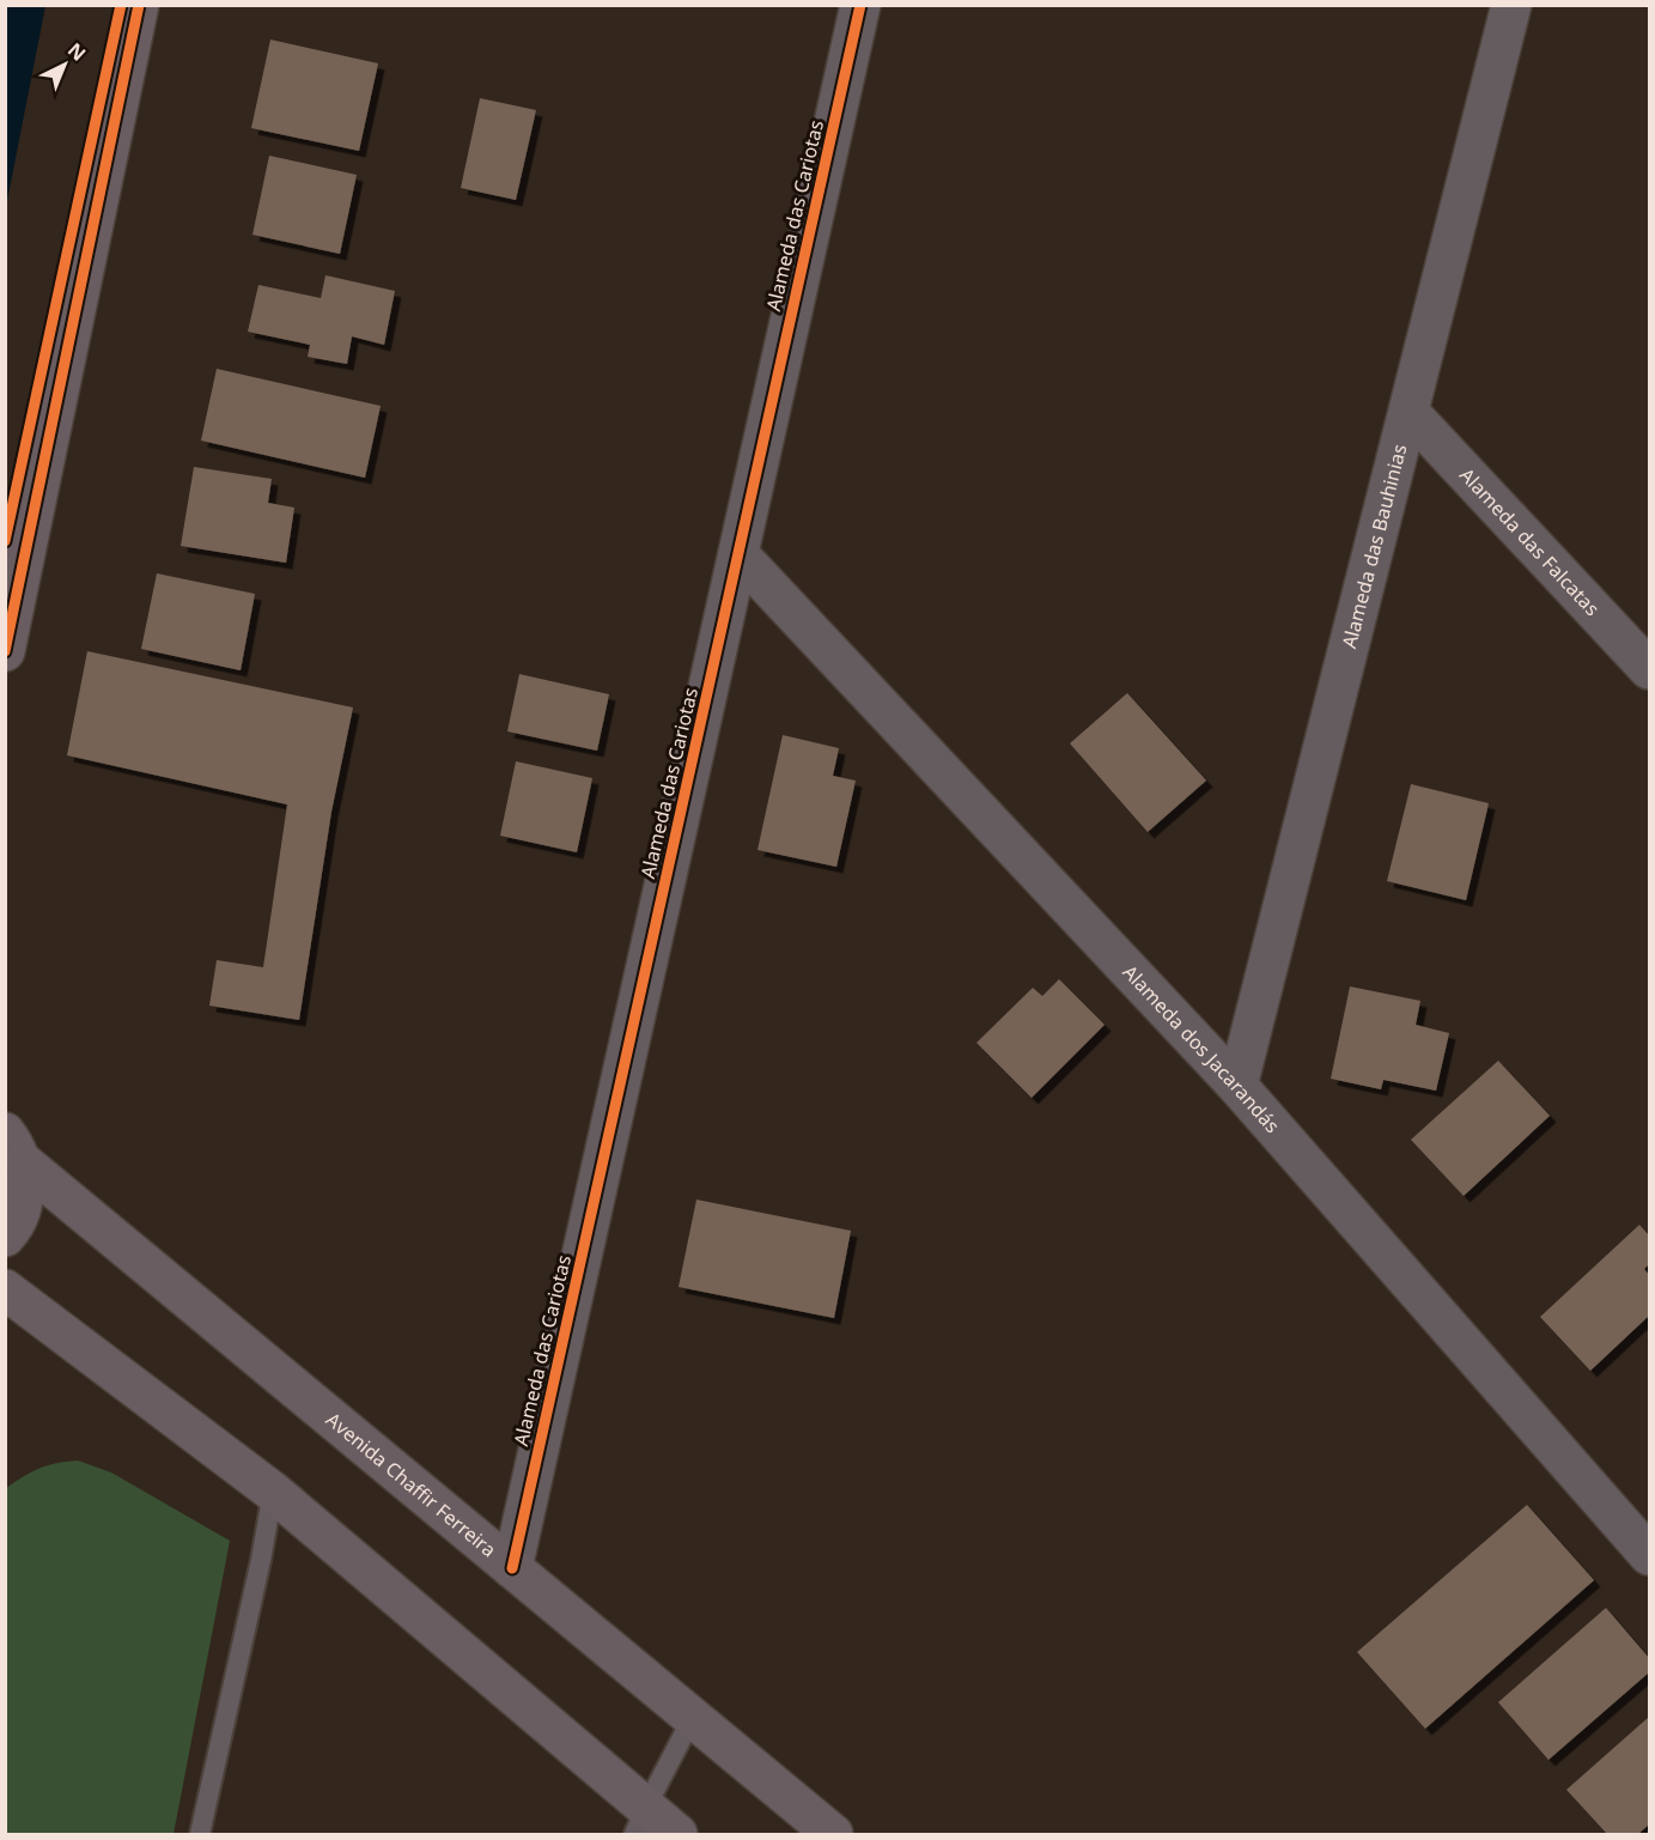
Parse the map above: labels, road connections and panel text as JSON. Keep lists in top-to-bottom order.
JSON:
{
  "streets": {
    "street": [
      "Alameda das Cariotas",
      "Alameda das Falcatas",
      "Alameda das Bauhinias",
      "Alameda dos Jacarandás",
      "Avenida Chaffir Ferreira"
    ]
  },
  "crossings": [
    ["Alameda das Cariotas", "Alameda dos Jacarandás"],
    ["Alameda das Cariotas", "Avenida Chaffir Ferreira"],
    ["Alameda das Falcatas", "Alameda das Bauhinias"],
    ["Alameda das Bauhinias", "Alameda dos Jacarandás"]
  ],
  "north": "top right"
}
